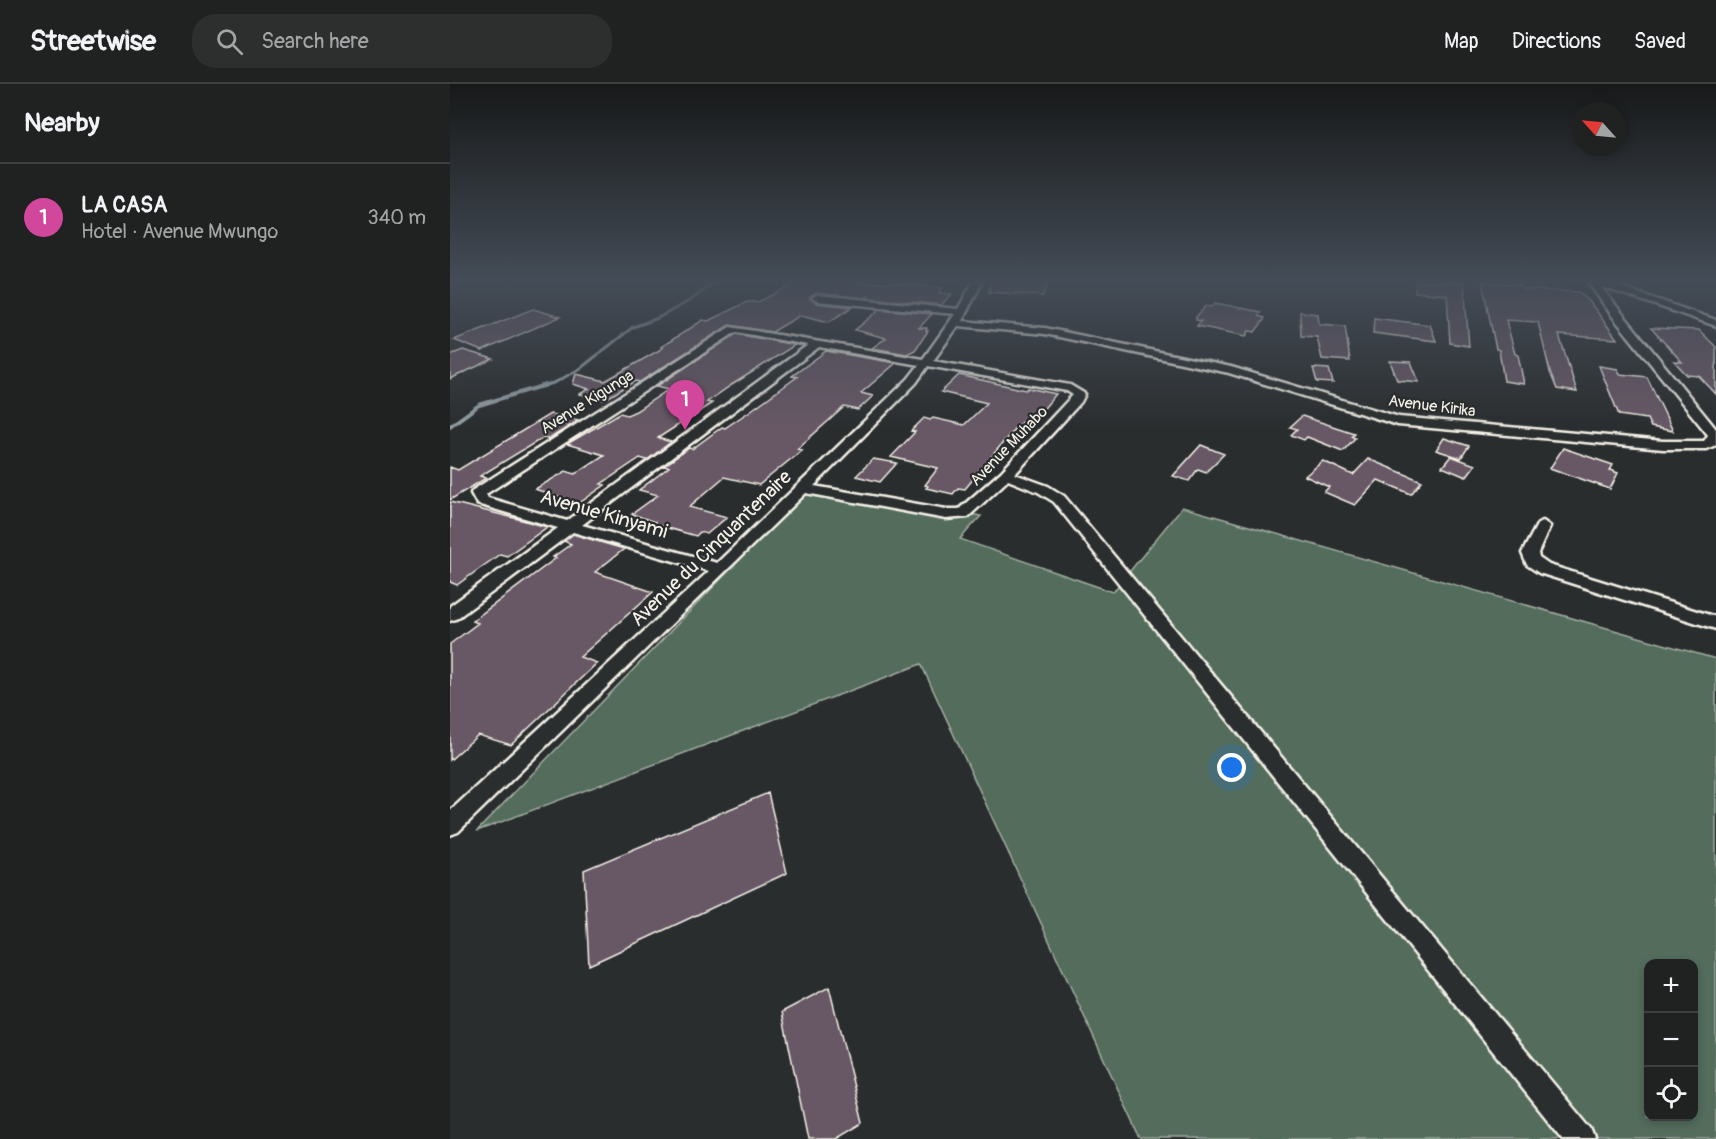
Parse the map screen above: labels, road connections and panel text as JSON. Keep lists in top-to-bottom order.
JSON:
{
  "streets": {
    "street": [
      "Avenue Kigunga",
      "Avenue Kirika",
      "Avenue Muhabo",
      "Avenue Kinyami",
      "Avenue du Cinquantenaire"
    ]
  },
  "crossings": [
    ["Avenue Kigunga", "Avenue Muhabo"],
    ["Avenue Kigunga", "Avenue Kinyami"],
    ["Avenue Kigunga", "Avenue du Cinquantenaire"],
    ["Avenue Muhabo", "Avenue du Cinquantenaire"],
    ["Avenue Kinyami", "Avenue du Cinquantenaire"]
  ],
  "north": "top left",
  "page": {
    "header": "Streetwise",
    "search": "Search here",
    "nav": ["Map", "Directions", "Saved"],
    "heading": "Nearby",
    "list": [
      {
        "mark": "1",
        "name": "LA CASA",
        "note": "Hotel · Avenue Mwungo",
        "value": "340 m"
      }
    ],
    "pins": "1",
    "map_buttons": ["+", "−"]
  }
}
